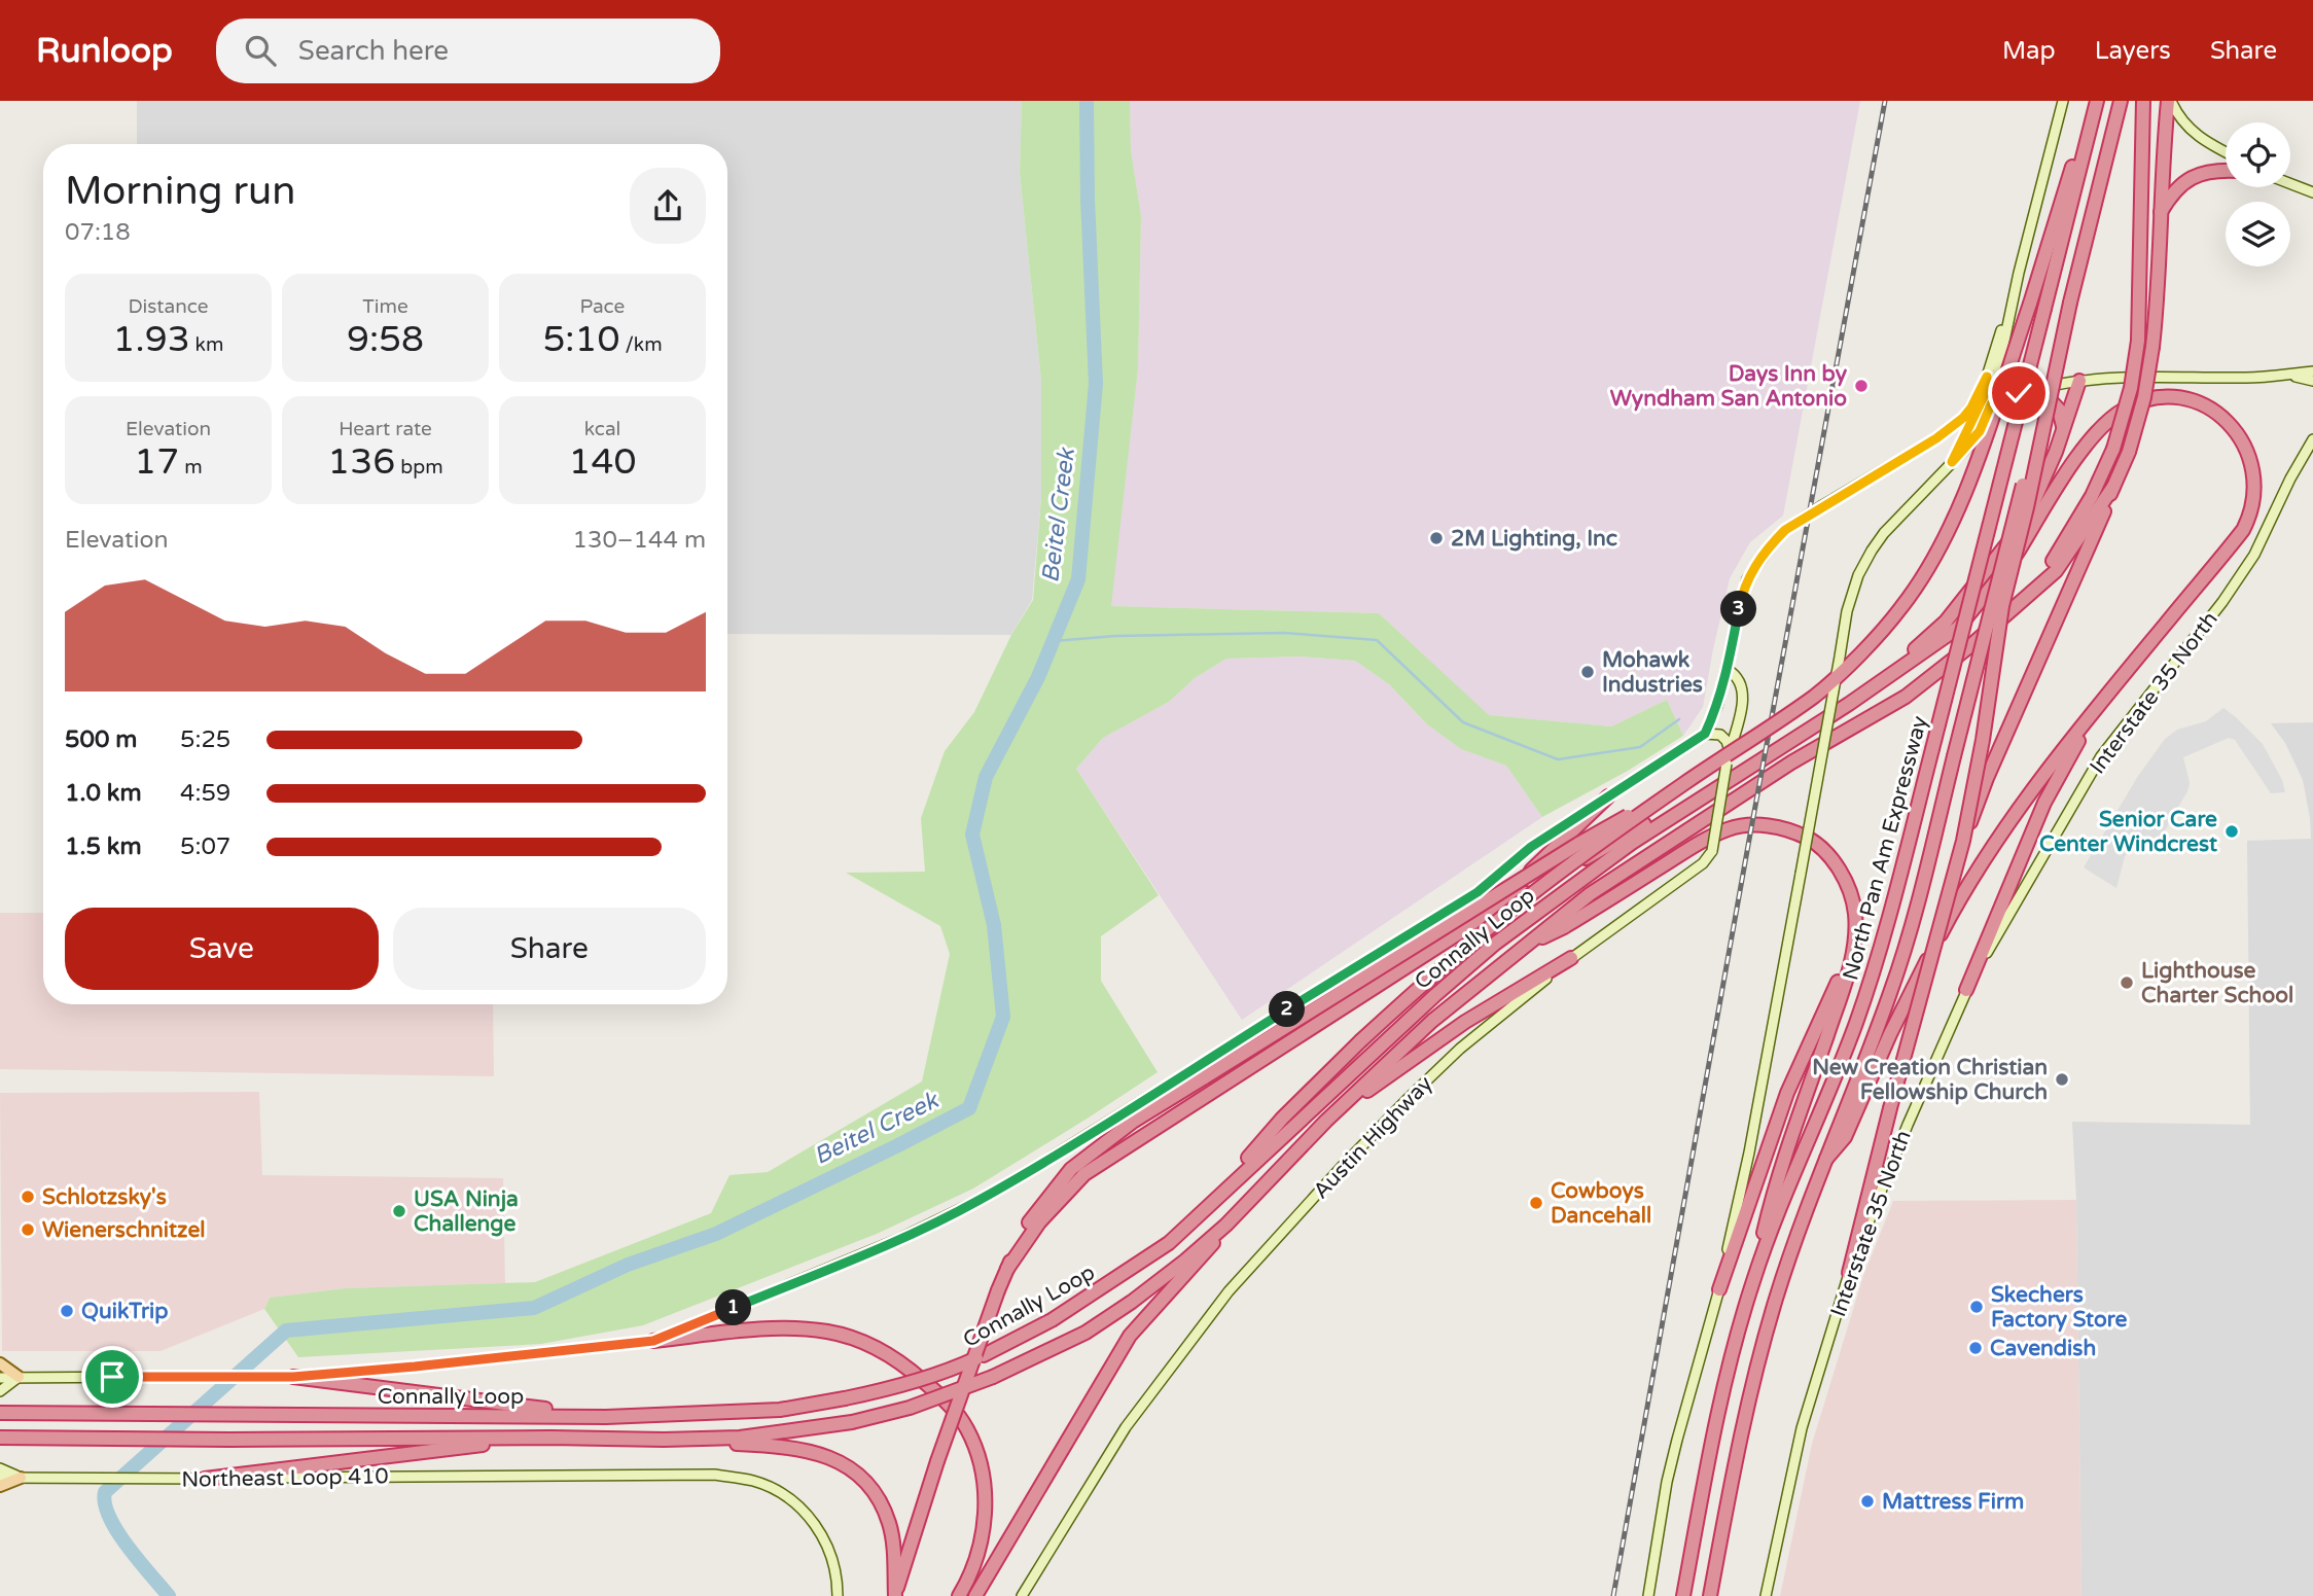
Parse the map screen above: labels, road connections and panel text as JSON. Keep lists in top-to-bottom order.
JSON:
{
  "streets": {
    "highway": ["North Pan Am Expressway", "Connally Loop"],
    "main road": ["Interstate 35 North", "Austin Highway", "Northeast Loop 410"]
  },
  "water": ["Beitel Creek"],
  "places": [
    "Days Inn by Wyndham San Antonio",
    "2M Lighting, Inc",
    "Mohawk Industries",
    "Senior Care Center Windcrest",
    "Lighthouse Charter School",
    "New Creation Christian Fellowship Church",
    "Schlotzsky's",
    "Cowboys Dancehall",
    "USA Ninja Challenge",
    "Wienerschnitzel",
    "Skechers Factory Store",
    "QuikTrip",
    "Cavendish",
    "Mattress Firm"
  ],
  "page": {
    "header": "Runloop",
    "search": "Search here",
    "nav": ["Map", "Layers", "Share"],
    "heading": ["Morning run", "07:18"],
    "stats": [
      ["Distance", "1.93 km"],
      ["Time", "9:58"],
      ["Pace", "5:10 /km"],
      ["Elevation", "17 m"],
      ["Heart rate", "136 bpm"],
      ["kcal", "140"]
    ],
    "chart": ["Elevation", "130–144 m"],
    "pins": ["3", "2", "1"],
    "list": [
      {
        "name": "500 m",
        "note": "5:25"
      },
      {
        "name": "1.0 km",
        "note": "4:59"
      },
      {
        "name": "1.5 km",
        "note": "5:07"
      }
    ],
    "buttons": ["Save", "Share"]
  }
}
